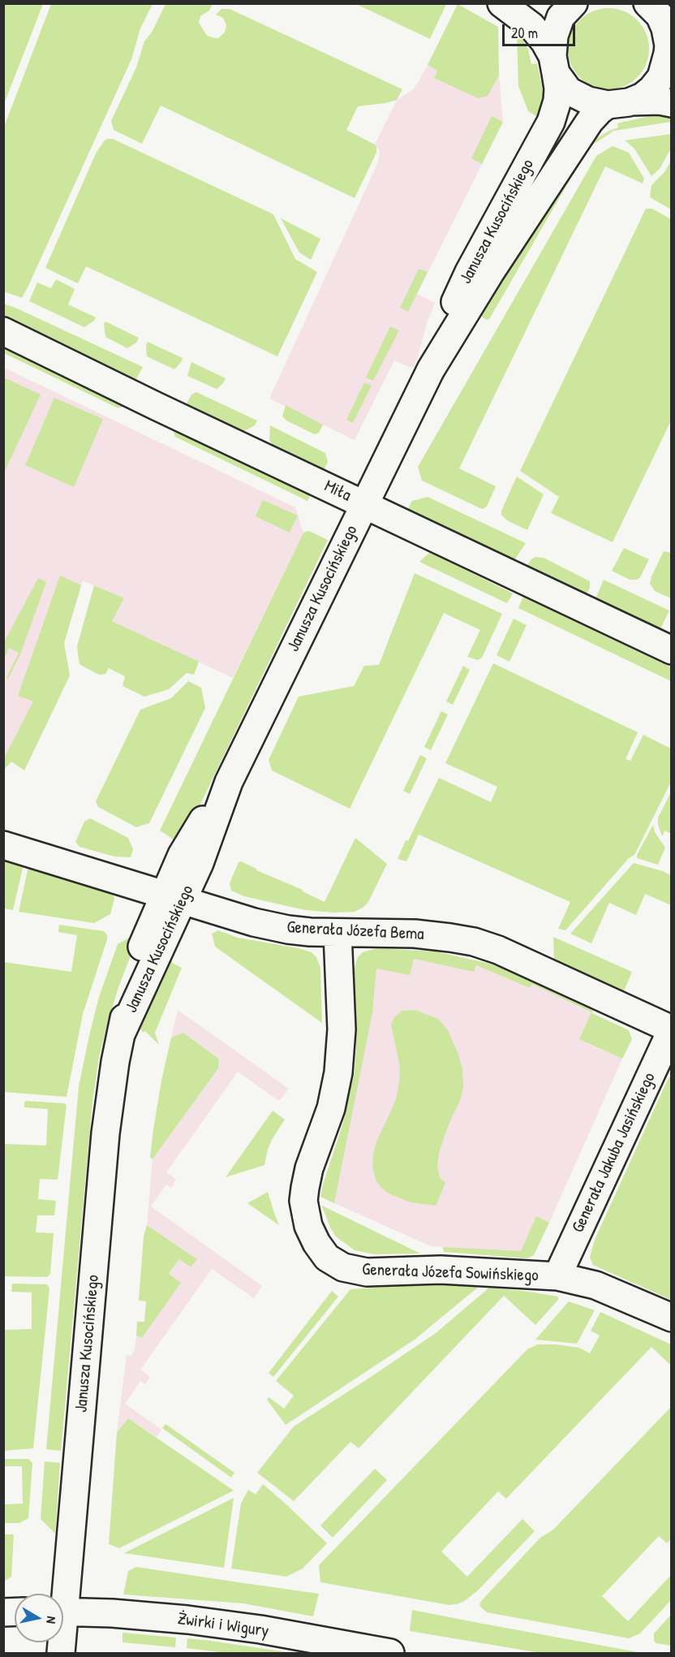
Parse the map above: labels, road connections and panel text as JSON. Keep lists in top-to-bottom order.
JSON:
{
  "streets": {
    "street": [
      "Janusza Kusocińskiego",
      "Miła",
      "Generała Józefa Bema",
      "Generała Jakuba Jasińskiego",
      "Generała Józefa Sowińskiego",
      "Żwirki i Wigury"
    ]
  },
  "crossings": [
    ["Janusza Kusocińskiego", "Miła"],
    ["Janusza Kusocińskiego", "Generała Józefa Bema"],
    ["Generała Józefa Bema", "Generała Jakuba Jasińskiego"],
    ["Generała Józefa Bema", "Generała Józefa Sowińskiego"],
    ["Generała Jakuba Jasińskiego", "Generała Józefa Sowińskiego"]
  ],
  "scale_bar": "20 m",
  "north": "right"
}
